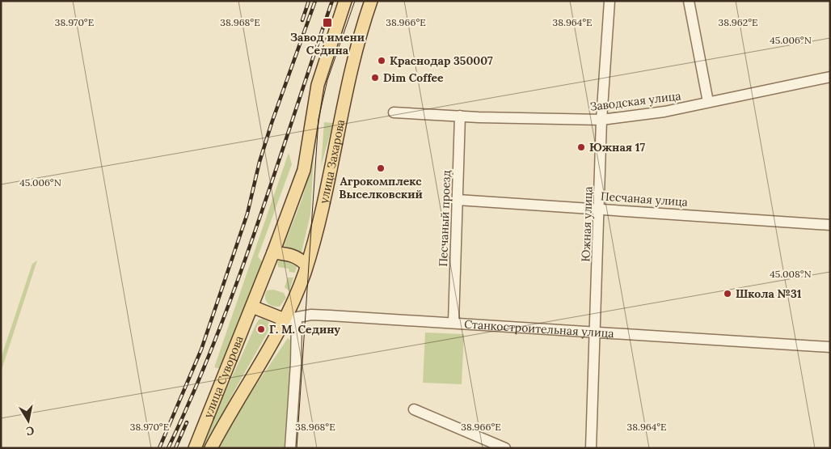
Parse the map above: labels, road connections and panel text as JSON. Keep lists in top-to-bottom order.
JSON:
{
  "streets": {
    "main road": ["улица Захарова", "улица Суворова"],
    "street": [
      "Заводская улица",
      "Песчаная улица",
      "Песчаный проезд",
      "Южная улица",
      "Станкостроительная улица"
    ]
  },
  "crossings": [
    ["Заводская улица", "Песчаный проезд"],
    ["Заводская улица", "Южная улица"],
    ["улица Захарова", "Станкостроительная улица"],
    ["улица Захарова", "улица Суворова"],
    ["Песчаная улица", "Песчаный проезд"],
    ["Песчаная улица", "Южная улица"],
    ["Песчаный проезд", "Станкостроительная улица"],
    ["Южная улица", "Станкостроительная улица"],
    ["Станкостроительная улица", "улица Суворова"]
  ],
  "places": {
    "transit": ["Завод имени Седина"],
    "other": [
      "Краснодар 350007",
      "Dim Coffee",
      "Южная 17",
      "Агрокомплекс Выселковский",
      "Школа №31",
      "Г. М. Седину"
    ]
  },
  "north": "bottom",
  "coordinates": [
    "38.970°E",
    "38.968°E",
    "38.966°E",
    "38.964°E",
    "38.962°E",
    "45.006°N",
    "45.008°N"
  ]
}
